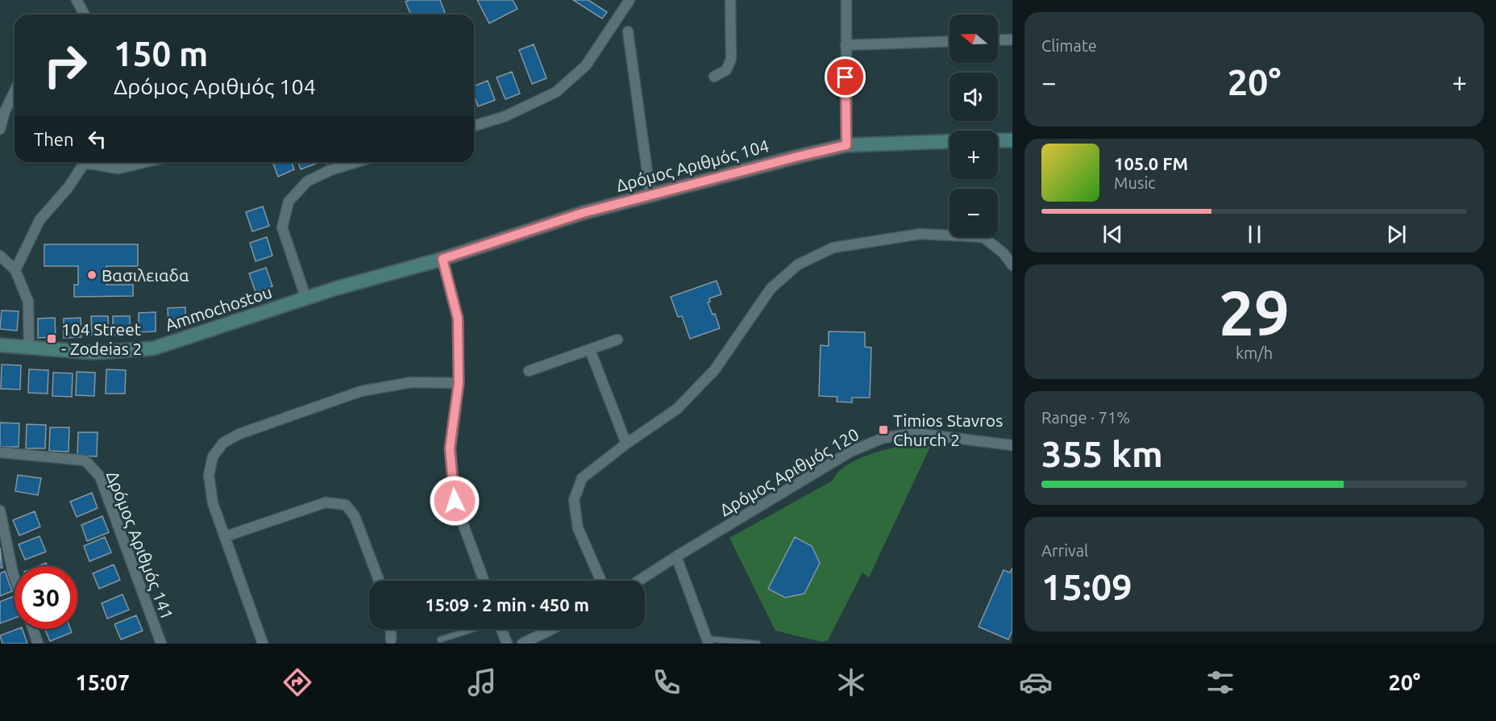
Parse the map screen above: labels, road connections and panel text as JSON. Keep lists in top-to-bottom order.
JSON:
{
  "streets": {
    "street": [
      "Δρόμος Αριθμός 104",
      "Ammochostou",
      "Δρόμος Αριθμός 120",
      "Δρόμος Αριθμός 141"
    ]
  },
  "crossings": [
    ["Δρόμος Αριθμός 104", "Ammochostou"]
  ],
  "places": {
    "other": ["Βασιλειαδα"],
    "transit": ["104 Street - Zodeias 2", "Timios Stavros Church 2"]
  },
  "north": "left",
  "page": {
    "tile": [
      "Climate",
      ["29", "km/h"],
      ["Range · 71%", "355 km"],
      ["Arrival", "15:09"]
    ],
    "map_buttons": ["+", "−"],
    "turn": ["150 m", "Δρόμος Αριθμός 104"],
    "heat": ["−", "20°", "+"],
    "then": "Then",
    "song": ["105.0 FM", "Music"],
    "limit": "30",
    "trip": "15:09 · 2 min · 450 m",
    "tabs": ["15:07", "20°"]
  }
}
